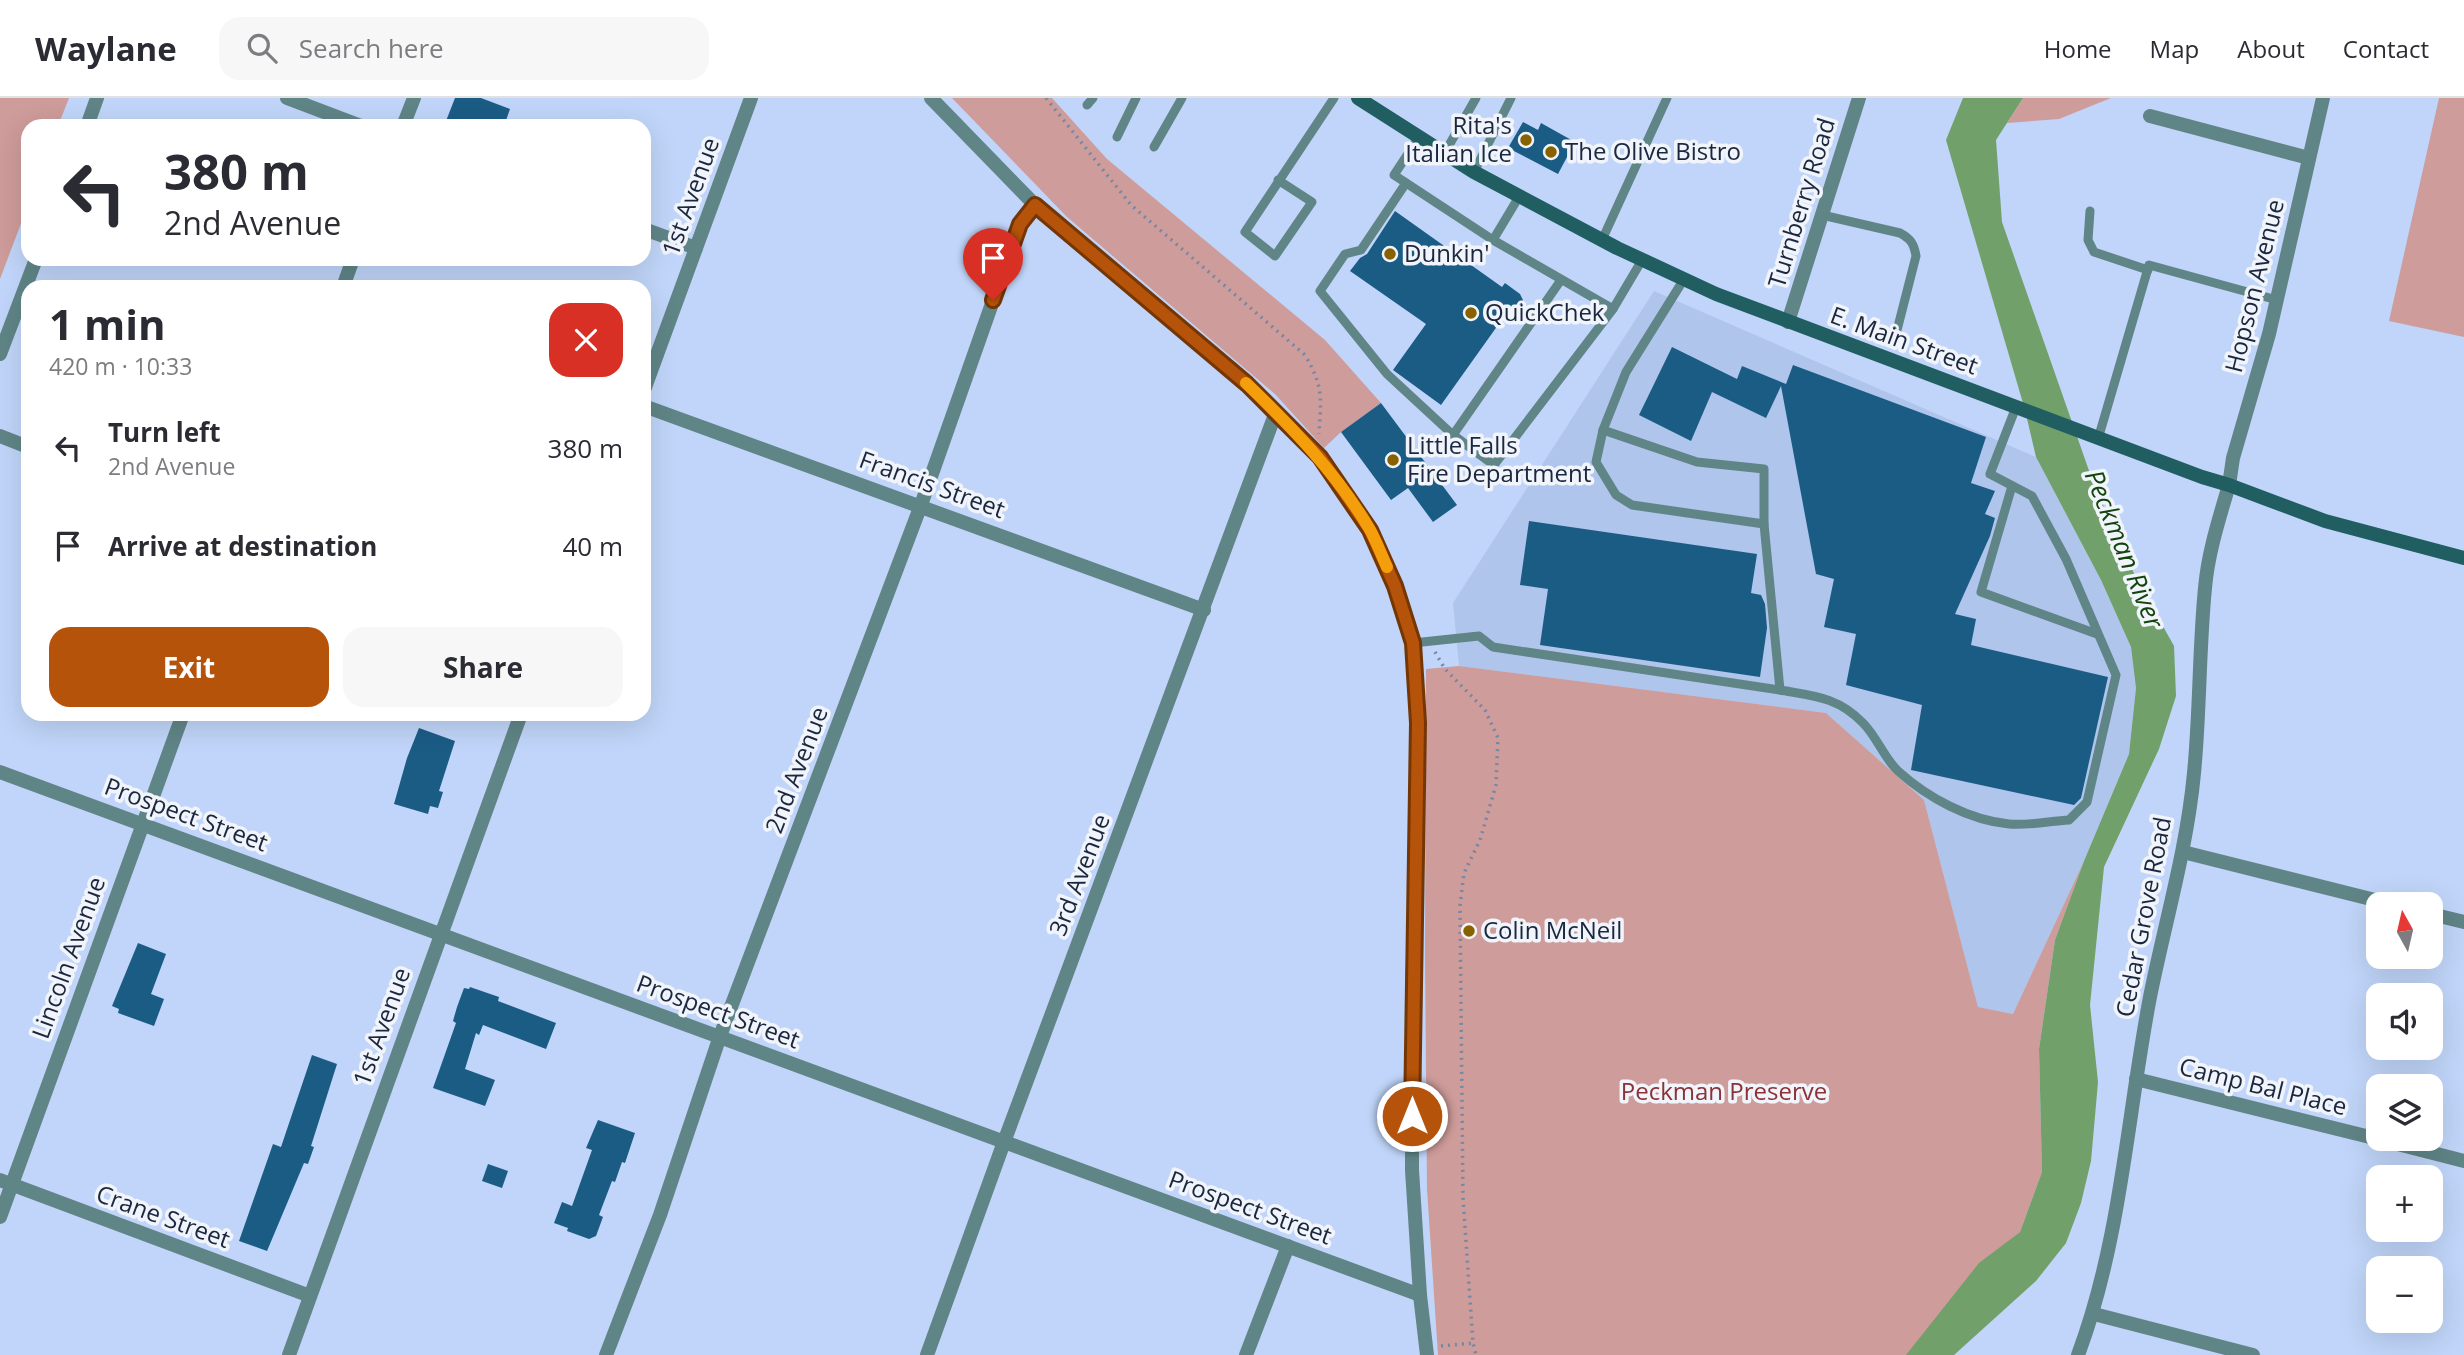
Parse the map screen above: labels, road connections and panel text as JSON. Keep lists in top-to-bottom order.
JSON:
{
  "streets": {
    "main road": ["E. Main Street"],
    "street": [
      "1st Avenue",
      "Turnberry Road",
      "Hopson Avenue",
      "Francis Street",
      "2nd Avenue",
      "Prospect Street",
      "3rd Avenue",
      "Cedar Grove Road",
      "Lincoln Avenue",
      "Camp Bal Place",
      "Crane Street"
    ]
  },
  "crossings": [
    ["1st Avenue", "Prospect Street"],
    ["1st Avenue", "Crane Street"],
    ["Turnberry Road", "E. Main Street"],
    ["Hopson Avenue", "E. Main Street"],
    ["Hopson Avenue", "Cedar Grove Road"],
    ["E. Main Street", "Cedar Grove Road"],
    ["Francis Street", "2nd Avenue"],
    ["Francis Street", "3rd Avenue"],
    ["2nd Avenue", "Prospect Street"],
    ["Prospect Street", "3rd Avenue"],
    ["Prospect Street", "Lincoln Avenue"],
    ["Cedar Grove Road", "Camp Bal Place"],
    ["Lincoln Avenue", "Crane Street"]
  ],
  "water": ["Peckman River"],
  "parks": ["Peckman Preserve"],
  "places": [
    "Rita's Italian Ice",
    "The Olive Bistro",
    "Dunkin'",
    "QuickChek",
    "Little Falls Fire Department",
    "Colin McNeil"
  ],
  "north": "top",
  "page": {
    "header": "Waylane",
    "search": "Search here",
    "nav": [
      "Home",
      "Map",
      "About",
      "Contact"
    ],
    "turn": ["380 m", "2nd Avenue"],
    "heading": ["1 min", "420 m · 10:33"],
    "list": [
      {
        "name": "Turn left",
        "note": "2nd Avenue",
        "value": "380 m"
      },
      {
        "name": "Arrive at destination",
        "value": "40 m"
      }
    ],
    "buttons": ["Exit", "Share"],
    "map_buttons": ["+", "−"]
  }
}
